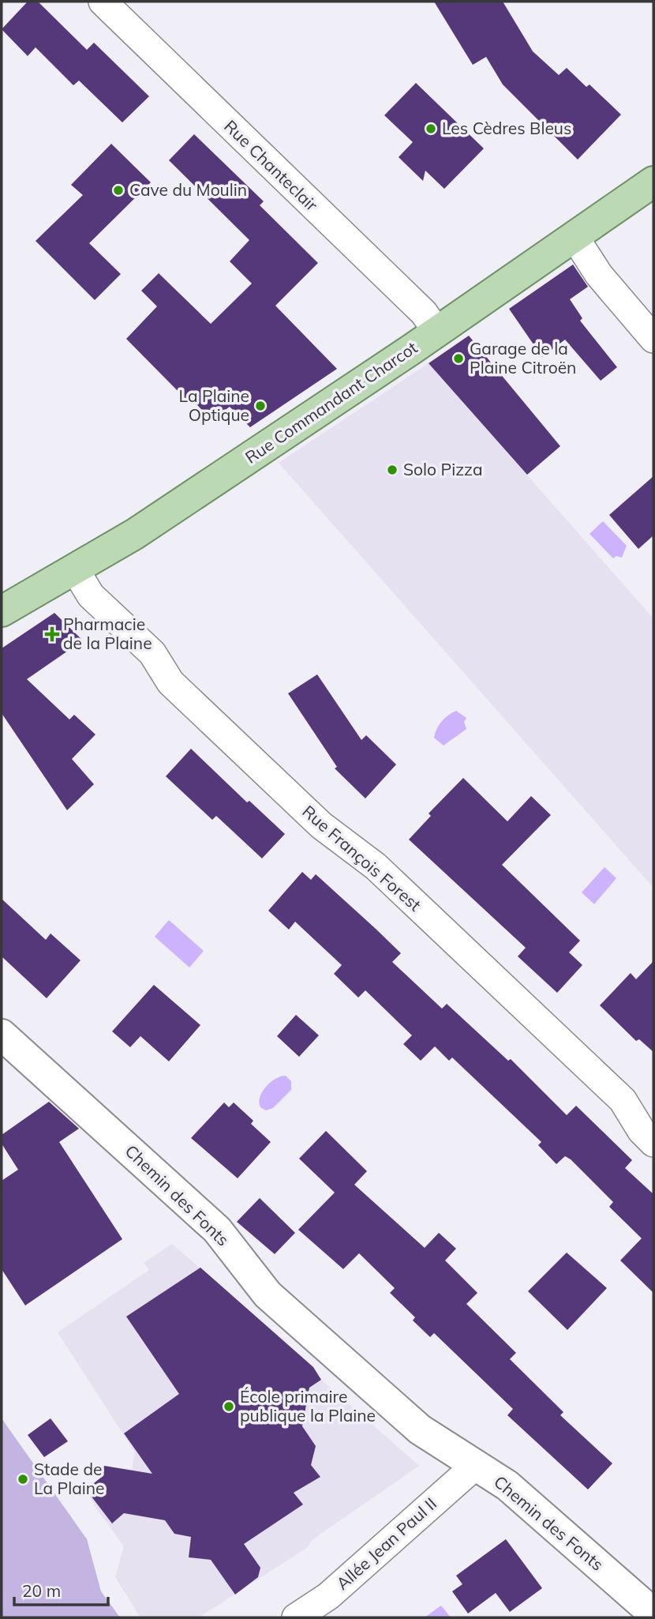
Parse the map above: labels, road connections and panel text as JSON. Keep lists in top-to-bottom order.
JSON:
{
  "streets": {
    "main road": ["Rue Commandant Charcot"],
    "street": [
      "Rue Chanteclair",
      "Rue François Forest",
      "Chemin des Fonts",
      "Allée Jean Paul II"
    ]
  },
  "crossings": [
    ["Rue Chanteclair", "Rue Commandant Charcot"],
    ["Rue Commandant Charcot", "Rue François Forest"],
    ["Chemin des Fonts", "Allée Jean Paul II"]
  ],
  "places": {
    "other": [
      "Les Cèdres Bleus",
      "Cave du Moulin",
      "Garage de la Plaine Citroën",
      "La Plaine Optique",
      "Solo Pizza",
      "École primaire publique la Plaine",
      "Stade de La Plaine"
    ],
    "health": ["Pharmacie de la Plaine"]
  },
  "scale_bar": "20 m"
}
